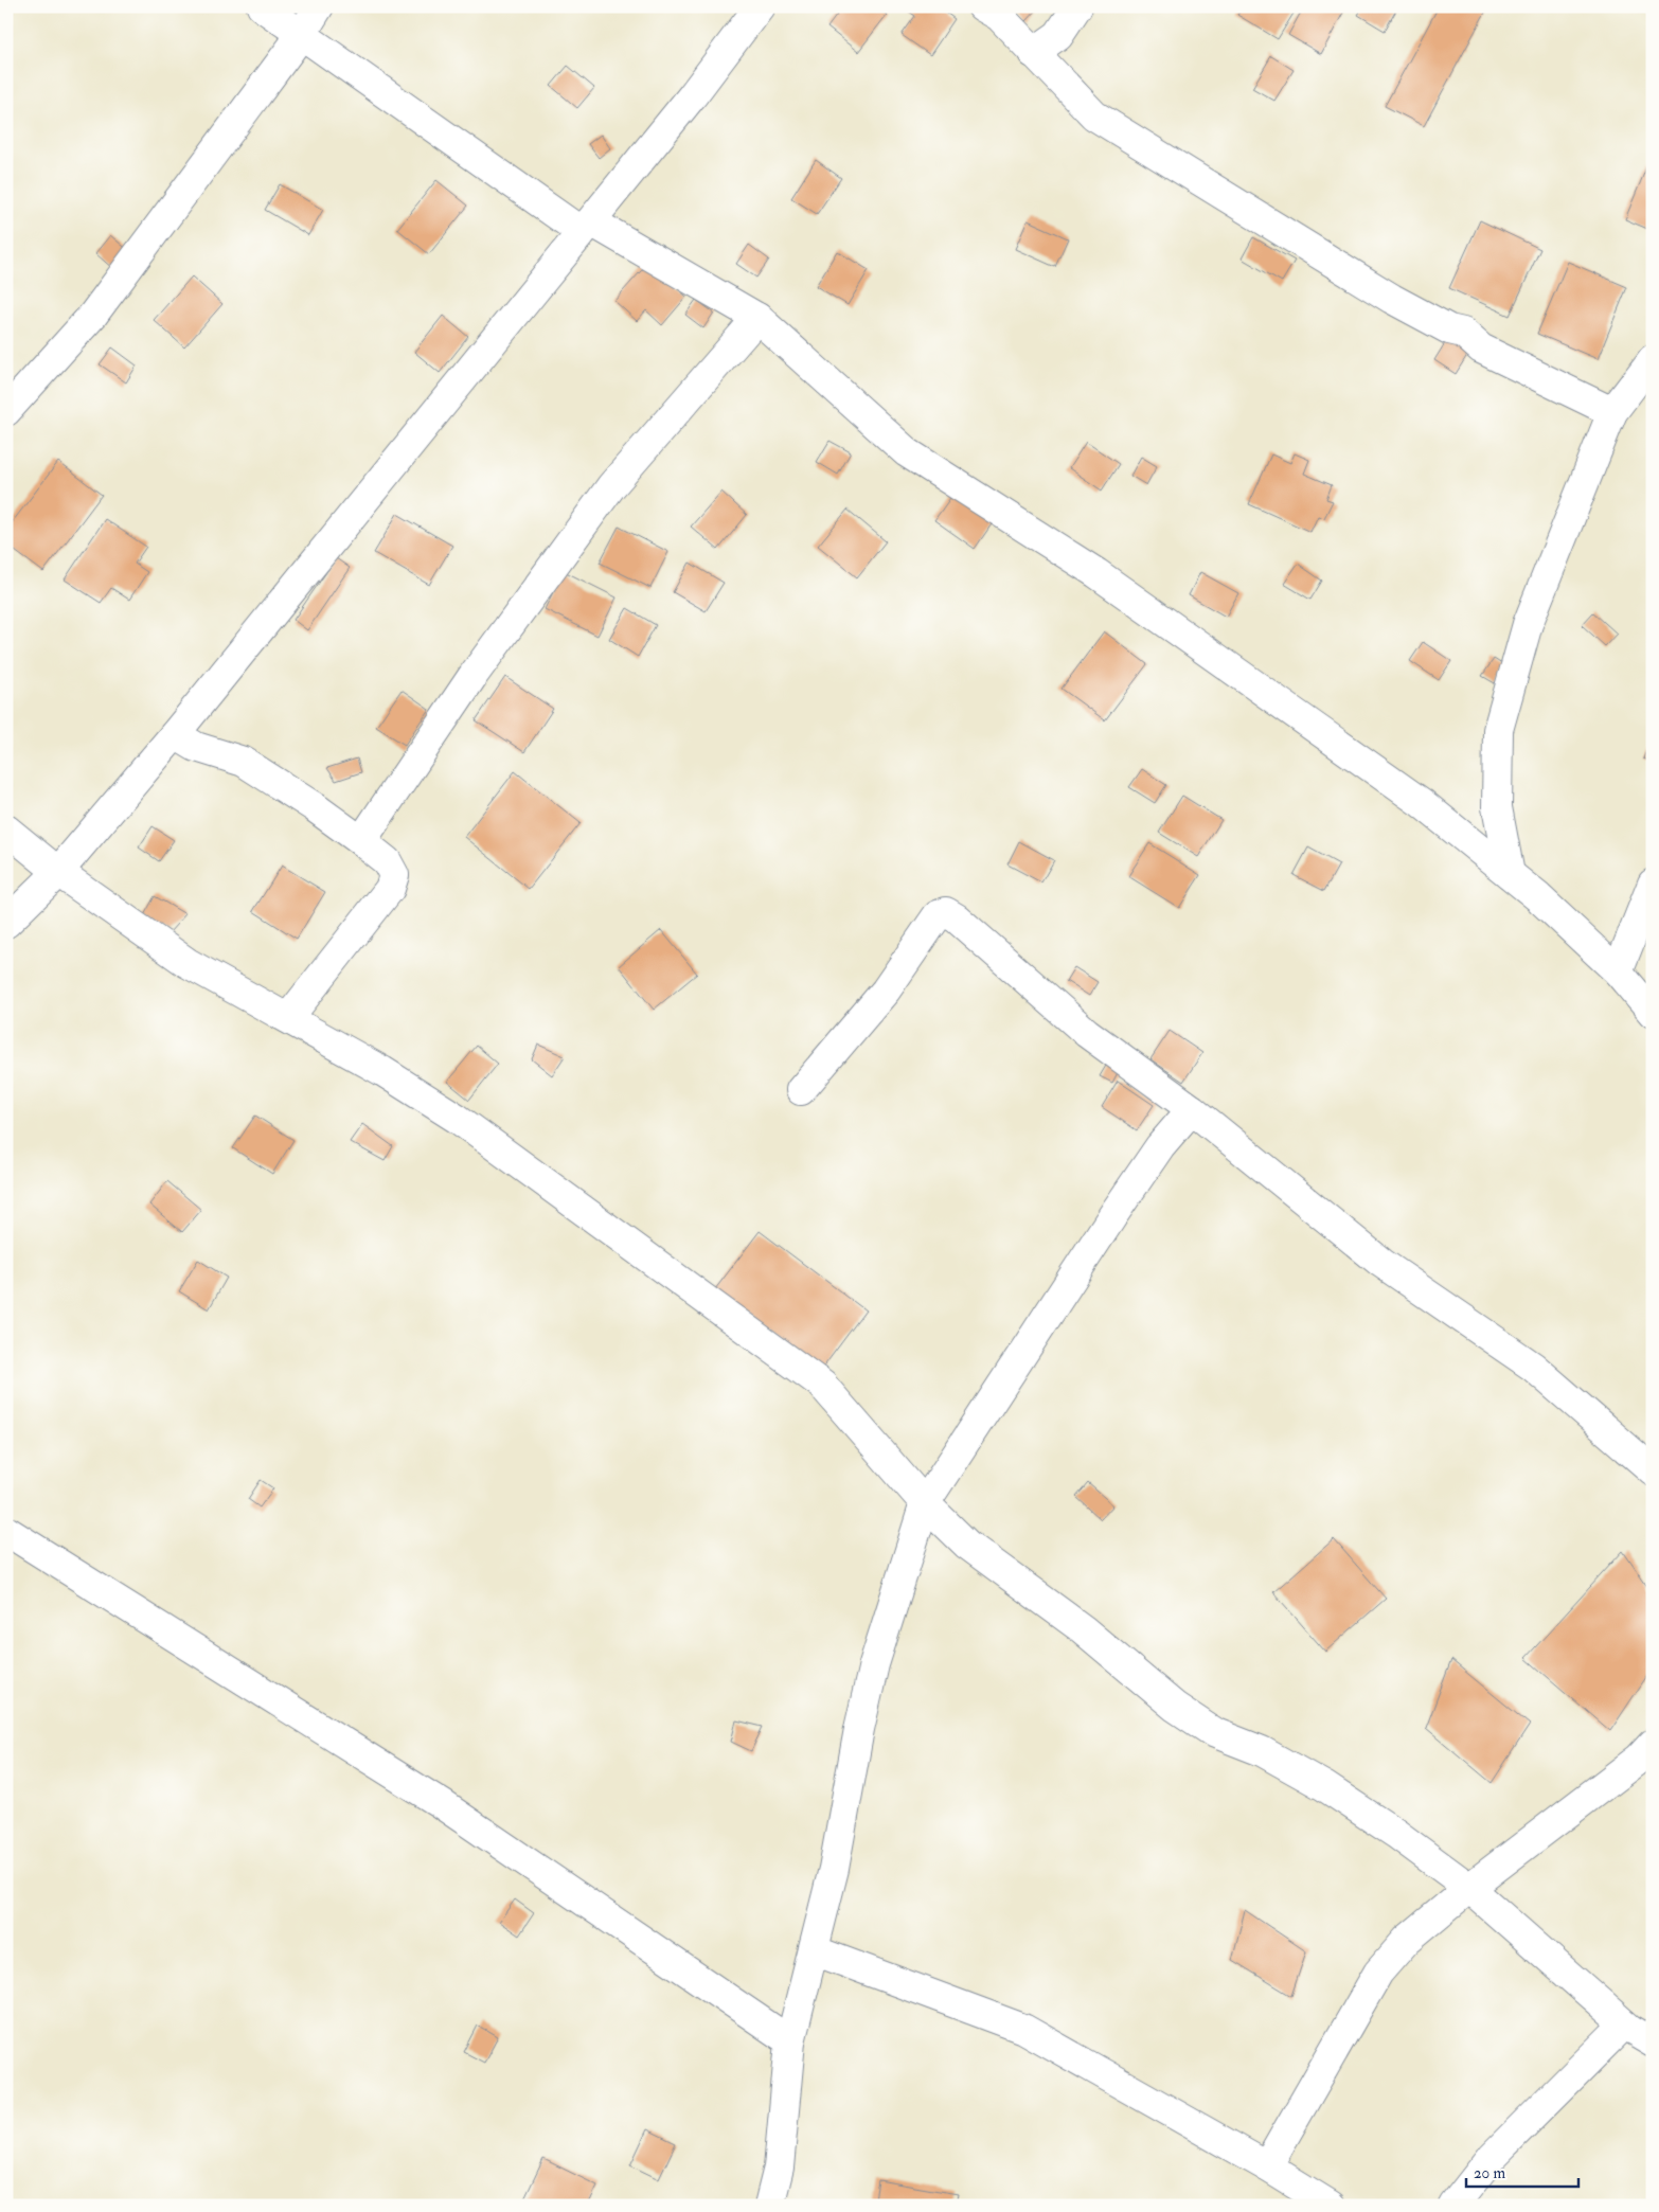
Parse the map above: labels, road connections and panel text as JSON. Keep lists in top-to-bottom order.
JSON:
{
  "scale_bar": "20 m"
}
